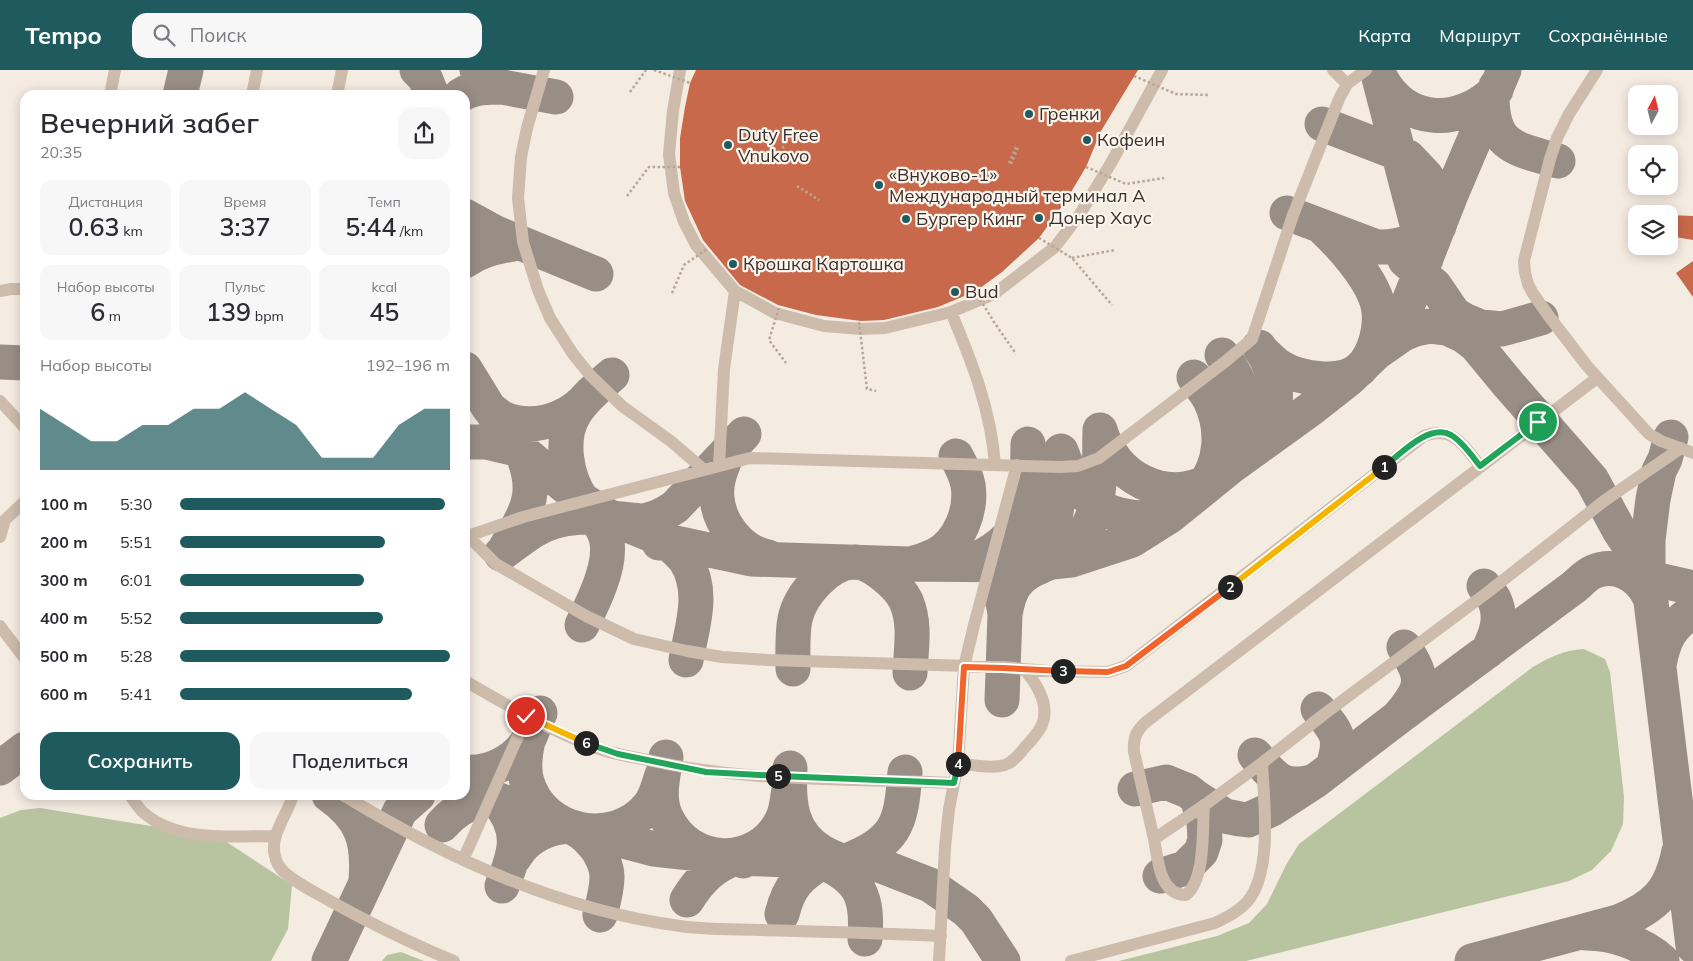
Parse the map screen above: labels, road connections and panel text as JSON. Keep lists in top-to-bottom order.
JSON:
{
  "places": [
    "Гренки",
    "Кофеин",
    "Duty Free Vnukovo",
    "«Внуково-1» Международный терминал А",
    "Донер Хаус",
    "Бургер Кинг",
    "Крошка Картошка",
    "Bud"
  ],
  "north": "top",
  "page": {
    "header": "Tempo",
    "search": "Поиск",
    "nav": ["Карта", "Маршрут", "Сохранённые"],
    "heading": ["Вечерний забег", "20:35"],
    "stats": [
      ["Дистанция", "0.63 km"],
      ["Время", "3:37"],
      ["Темп", "5:44 /km"],
      ["Набор высоты", "6 m"],
      ["Пульс", "139 bpm"],
      ["kcal", "45"]
    ],
    "chart": ["Набор высоты", "192–196 m"],
    "pins": [
      "1",
      "2",
      "3",
      "6",
      "4",
      "5"
    ],
    "list": [
      {
        "name": "100 m",
        "note": "5:30"
      },
      {
        "name": "200 m",
        "note": "5:51"
      },
      {
        "name": "300 m",
        "note": "6:01"
      },
      {
        "name": "400 m",
        "note": "5:52"
      },
      {
        "name": "500 m",
        "note": "5:28"
      },
      {
        "name": "600 m",
        "note": "5:41"
      }
    ],
    "buttons": ["Сохранить", "Поделиться"]
  }
}
